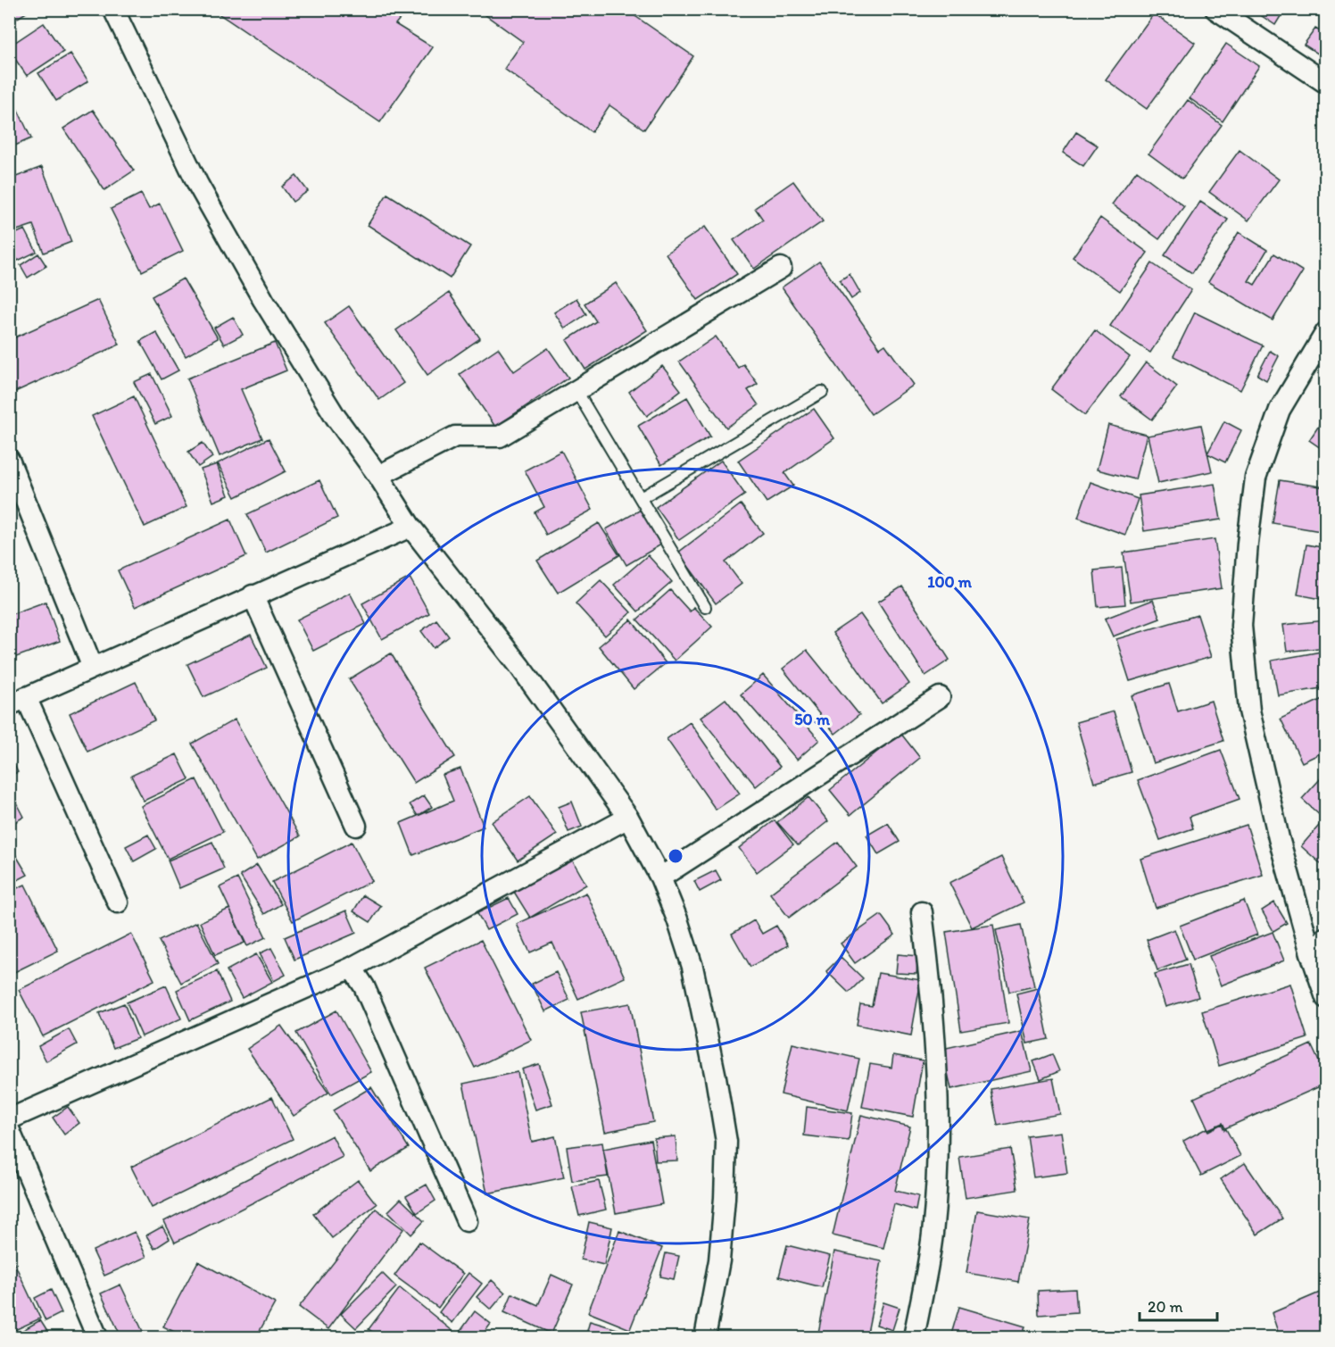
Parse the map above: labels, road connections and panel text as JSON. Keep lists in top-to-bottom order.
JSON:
{
  "scale_bar": "20 m",
  "rings": ["100 m", "50 m"]
}
